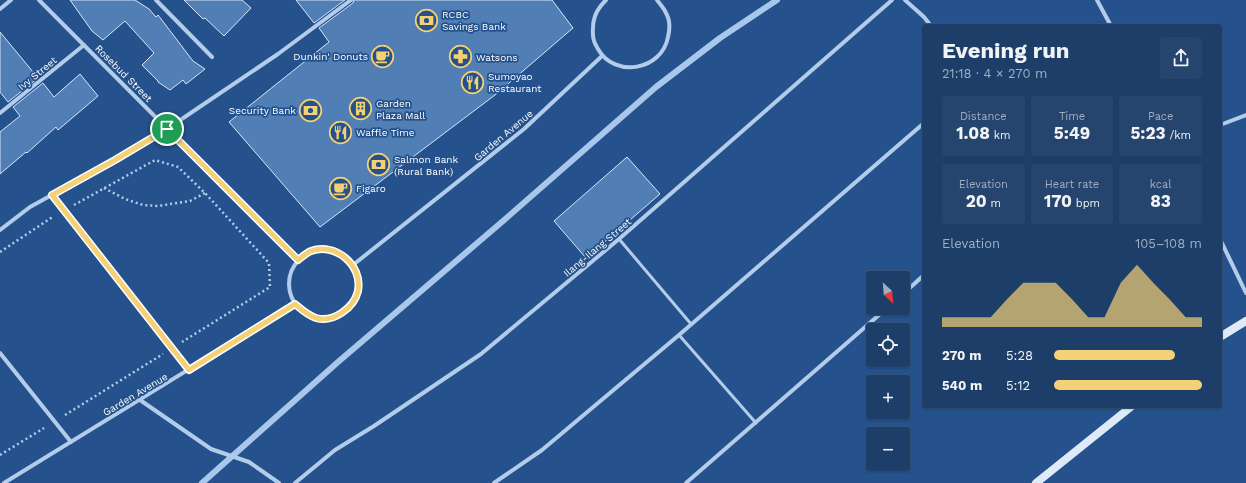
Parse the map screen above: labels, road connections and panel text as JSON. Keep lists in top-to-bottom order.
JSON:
{
  "streets": {
    "street": [
      "Ivy Street",
      "Rosebud Street",
      "Garden Avenue",
      "Ilang-Ilang Street"
    ]
  },
  "crossings": [
    ["Ivy Street", "Rosebud Street"],
    ["Rosebud Street", "Garden Avenue"]
  ],
  "places": {
    "bank": ["RCBC Savings Bank", "Security Bank", "Salmon Bank (Rural Bank)"],
    "cafe": ["Dunkin' Donuts", "Figaro"],
    "pharmacy": ["Watsons"],
    "restaurant": ["Sumoyao Restaurant", "Waffle Time"],
    "building": ["Garden Plaza Mall"]
  },
  "north": "bottom right",
  "page": {
    "heading": ["Evening run", "21:18 · 4 × 270 m"],
    "stats": [
      ["Distance", "1.08 km"],
      ["Time", "5:49"],
      ["Pace", "5:23 /km"],
      ["Elevation", "20 m"],
      ["Heart rate", "170 bpm"],
      ["kcal", "83"]
    ],
    "chart": ["Elevation", "105–108 m"],
    "map_buttons": ["+", "−"],
    "list": [
      {
        "name": "270 m",
        "note": "5:28"
      },
      {
        "name": "540 m",
        "note": "5:12"
      }
    ]
  }
}
